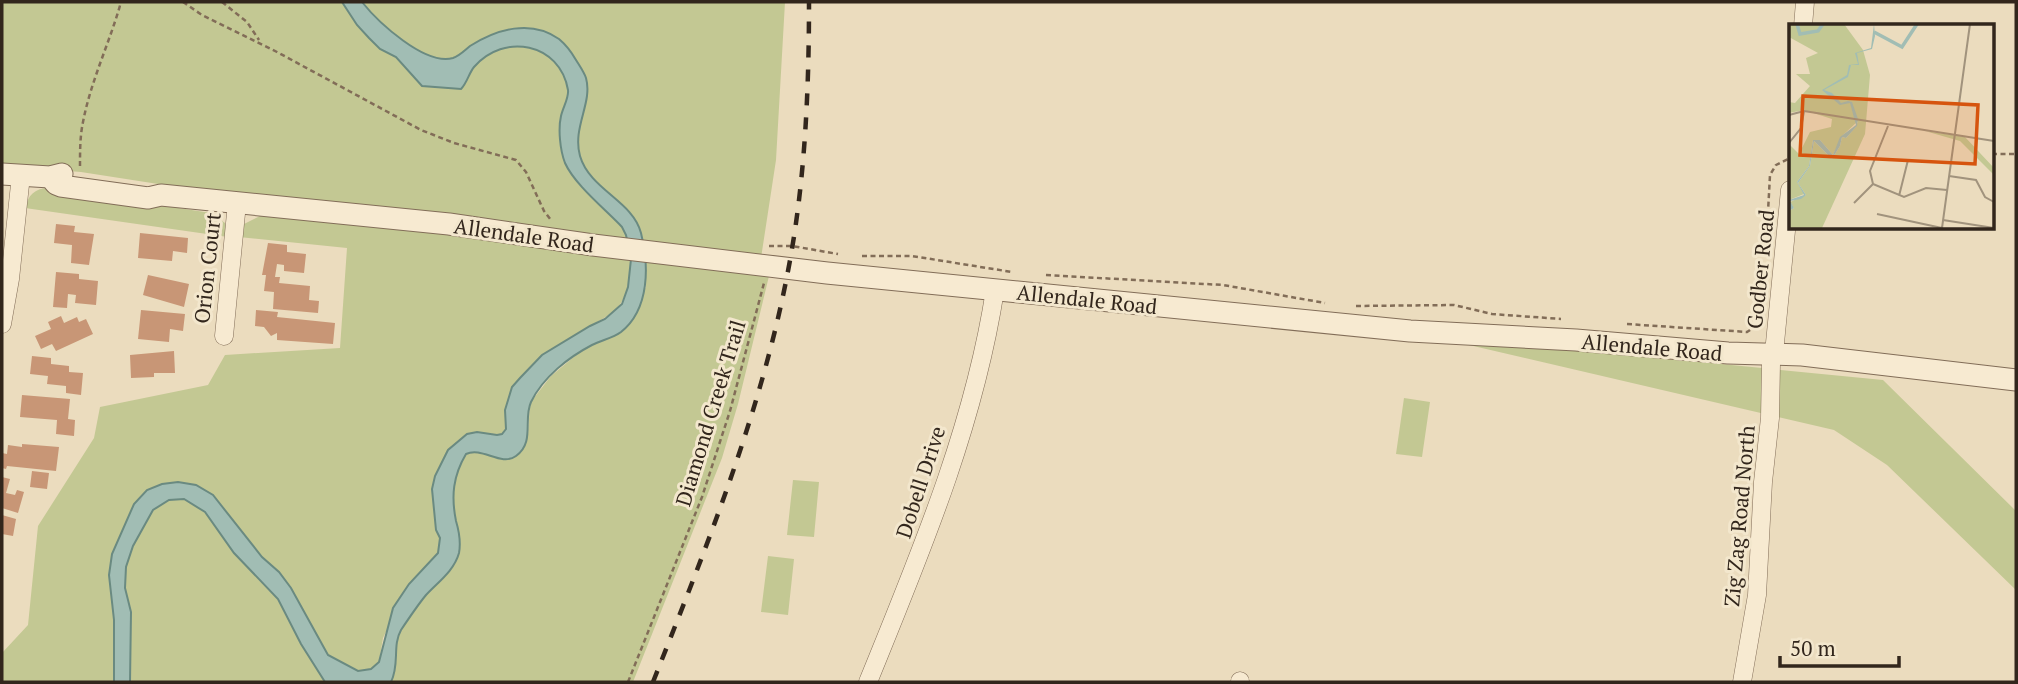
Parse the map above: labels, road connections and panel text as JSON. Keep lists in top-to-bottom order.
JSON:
{
  "streets": {
    "street": [
      "Allendale Road",
      "Orion Court",
      "Godber Road",
      "Dobell Drive",
      "Zig Zag Road North"
    ],
    "path": ["Diamond Creek Trail"]
  },
  "crossings": [
    ["Allendale Road", "Orion Court"],
    ["Allendale Road", "Godber Road"],
    ["Allendale Road", "Diamond Creek Trail"],
    ["Allendale Road", "Dobell Drive"],
    ["Allendale Road", "Zig Zag Road North"],
    ["Godber Road", "Zig Zag Road North"]
  ],
  "scale_bar": "50 m"
}
